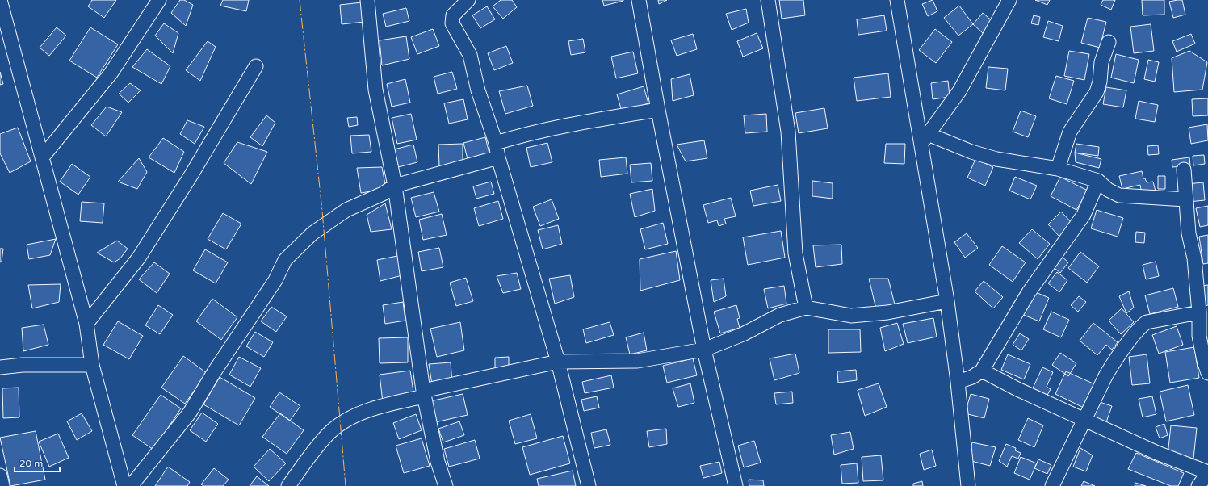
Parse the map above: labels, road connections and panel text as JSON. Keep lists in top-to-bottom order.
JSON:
{
  "scale_bar": "20 m"
}
